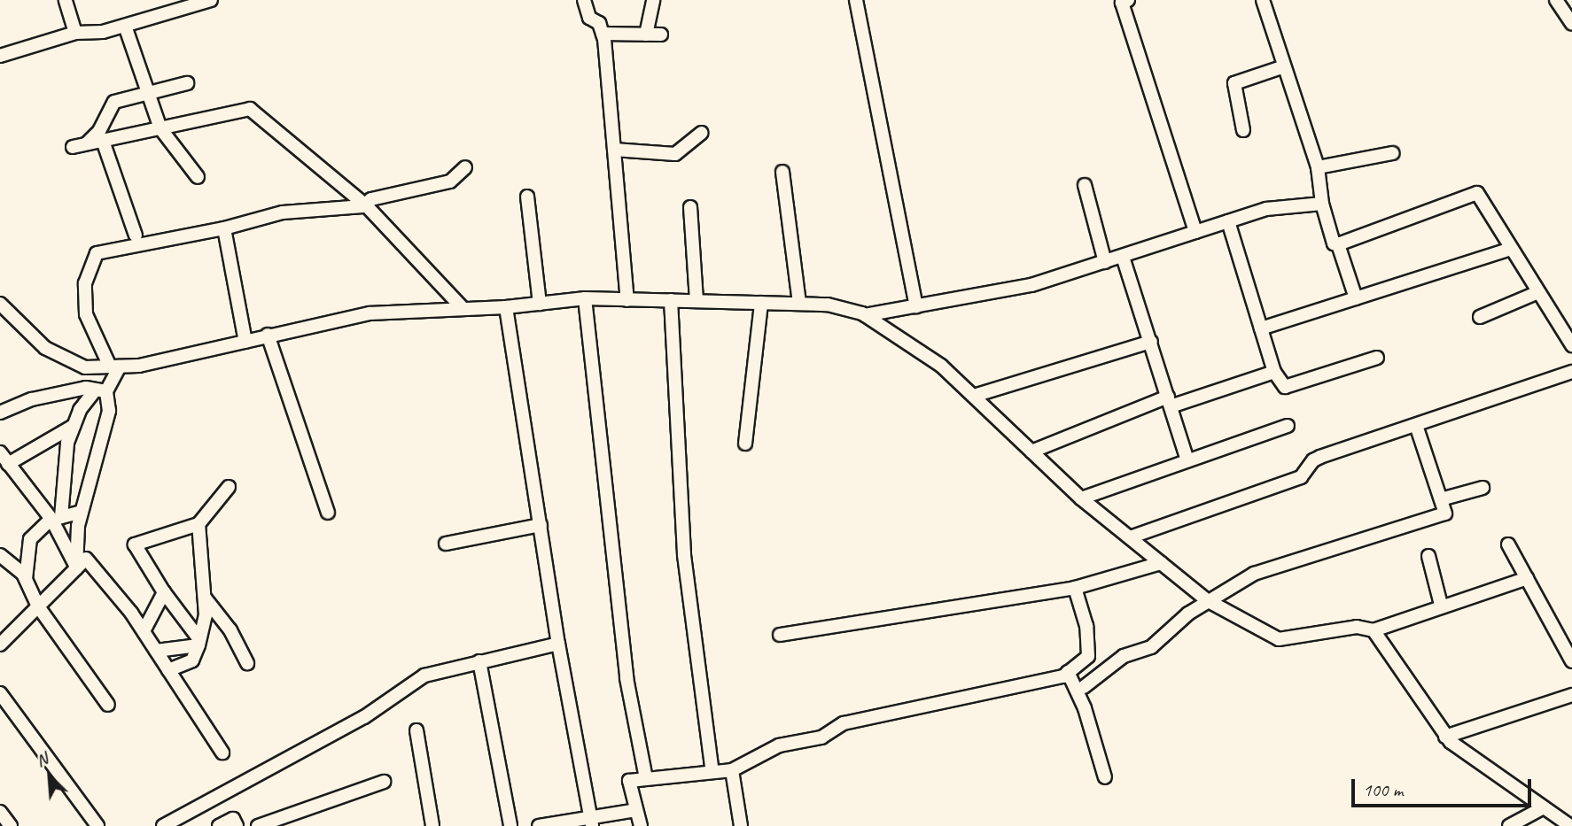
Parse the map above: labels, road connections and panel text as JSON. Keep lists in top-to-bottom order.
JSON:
{
  "scale_bar": "100 m",
  "north": "top left"
}
